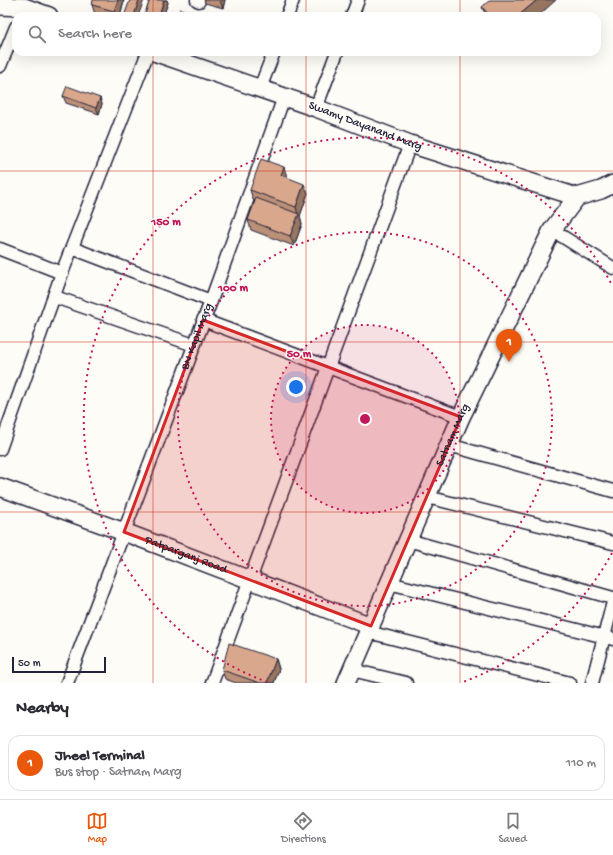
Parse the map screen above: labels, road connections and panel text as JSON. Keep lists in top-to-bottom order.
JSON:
{
  "streets": {
    "street": [
      "Swamy Dayanand Marg",
      "BN Kapil Marg",
      "Satnam Marg",
      "Patparganj Road"
    ]
  },
  "crossings": [
    ["Swamy Dayanand Marg", "BN Kapil Marg"],
    ["Swamy Dayanand Marg", "Satnam Marg"],
    ["BN Kapil Marg", "Patparganj Road"],
    ["Satnam Marg", "Patparganj Road"]
  ],
  "scale_bar": "50 m",
  "page": {
    "search": "Search here",
    "pins": "1",
    "scale": "50 m",
    "heading": "Nearby",
    "list": [
      {
        "mark": "1",
        "name": "Jheel Terminal",
        "note": "Bus stop · Satnam Marg",
        "value": "110 m"
      }
    ],
    "nav": ["Map", "Directions", "Saved"]
  },
  "rings": ["150 m", "100 m", "50 m"]
}
